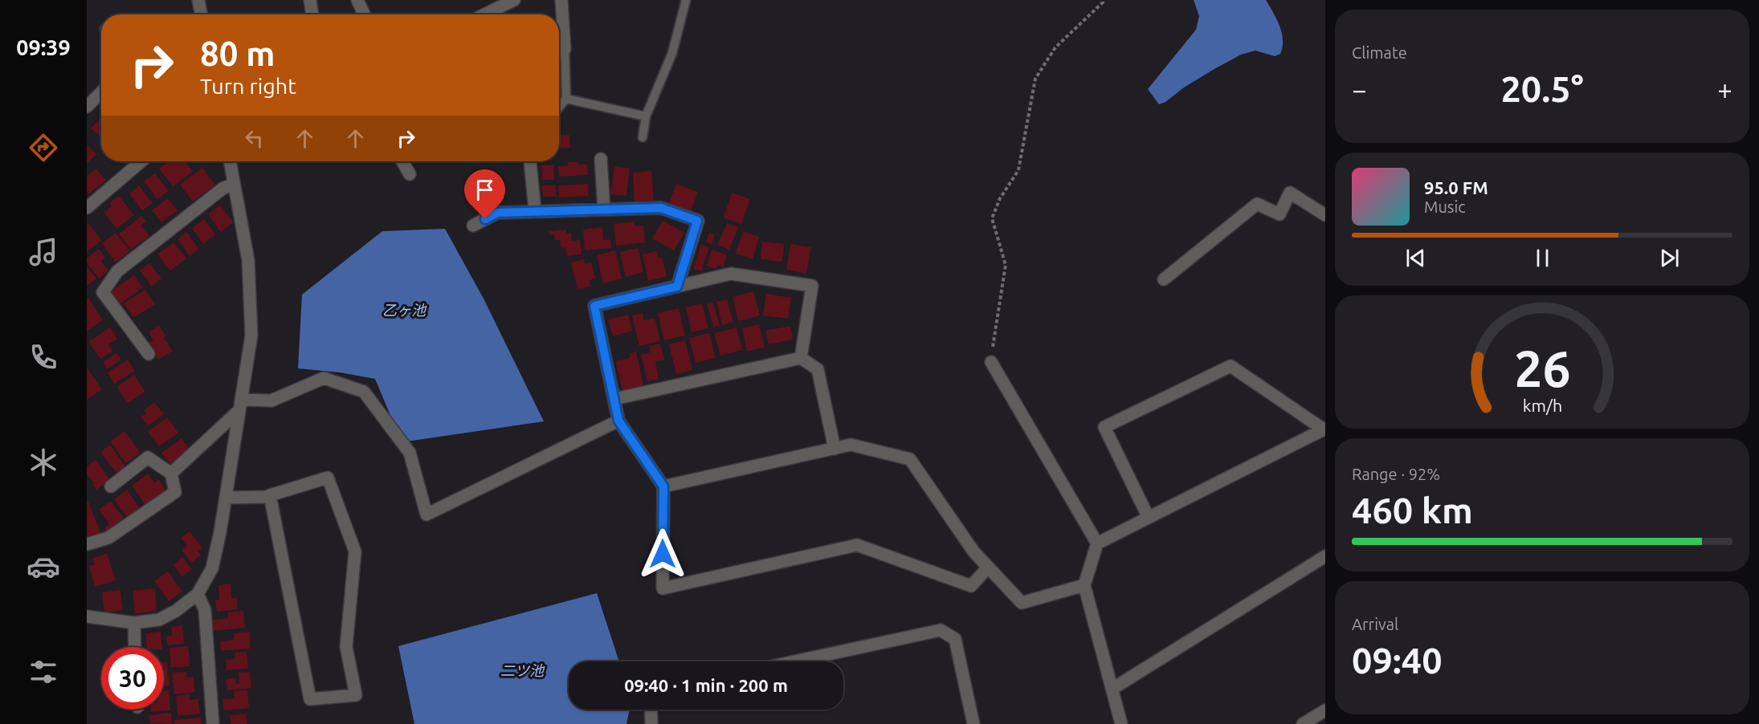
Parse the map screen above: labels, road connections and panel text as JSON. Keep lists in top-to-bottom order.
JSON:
{
  "water": ["乙ヶ池", "二ツ池"],
  "page": {
    "tabs": "09:39",
    "tile": [
      "Climate",
      ["Range · 92%", "460 km"],
      ["Arrival", "09:40"]
    ],
    "turn": ["80 m", "Turn right"],
    "heat": ["−", "20.5°", "+"],
    "song": ["95.0 FM", "Music"],
    "limit": "30",
    "trip": "09:40 · 1 min · 200 m",
    "gauge": ["26", "km/h"]
  }
}
